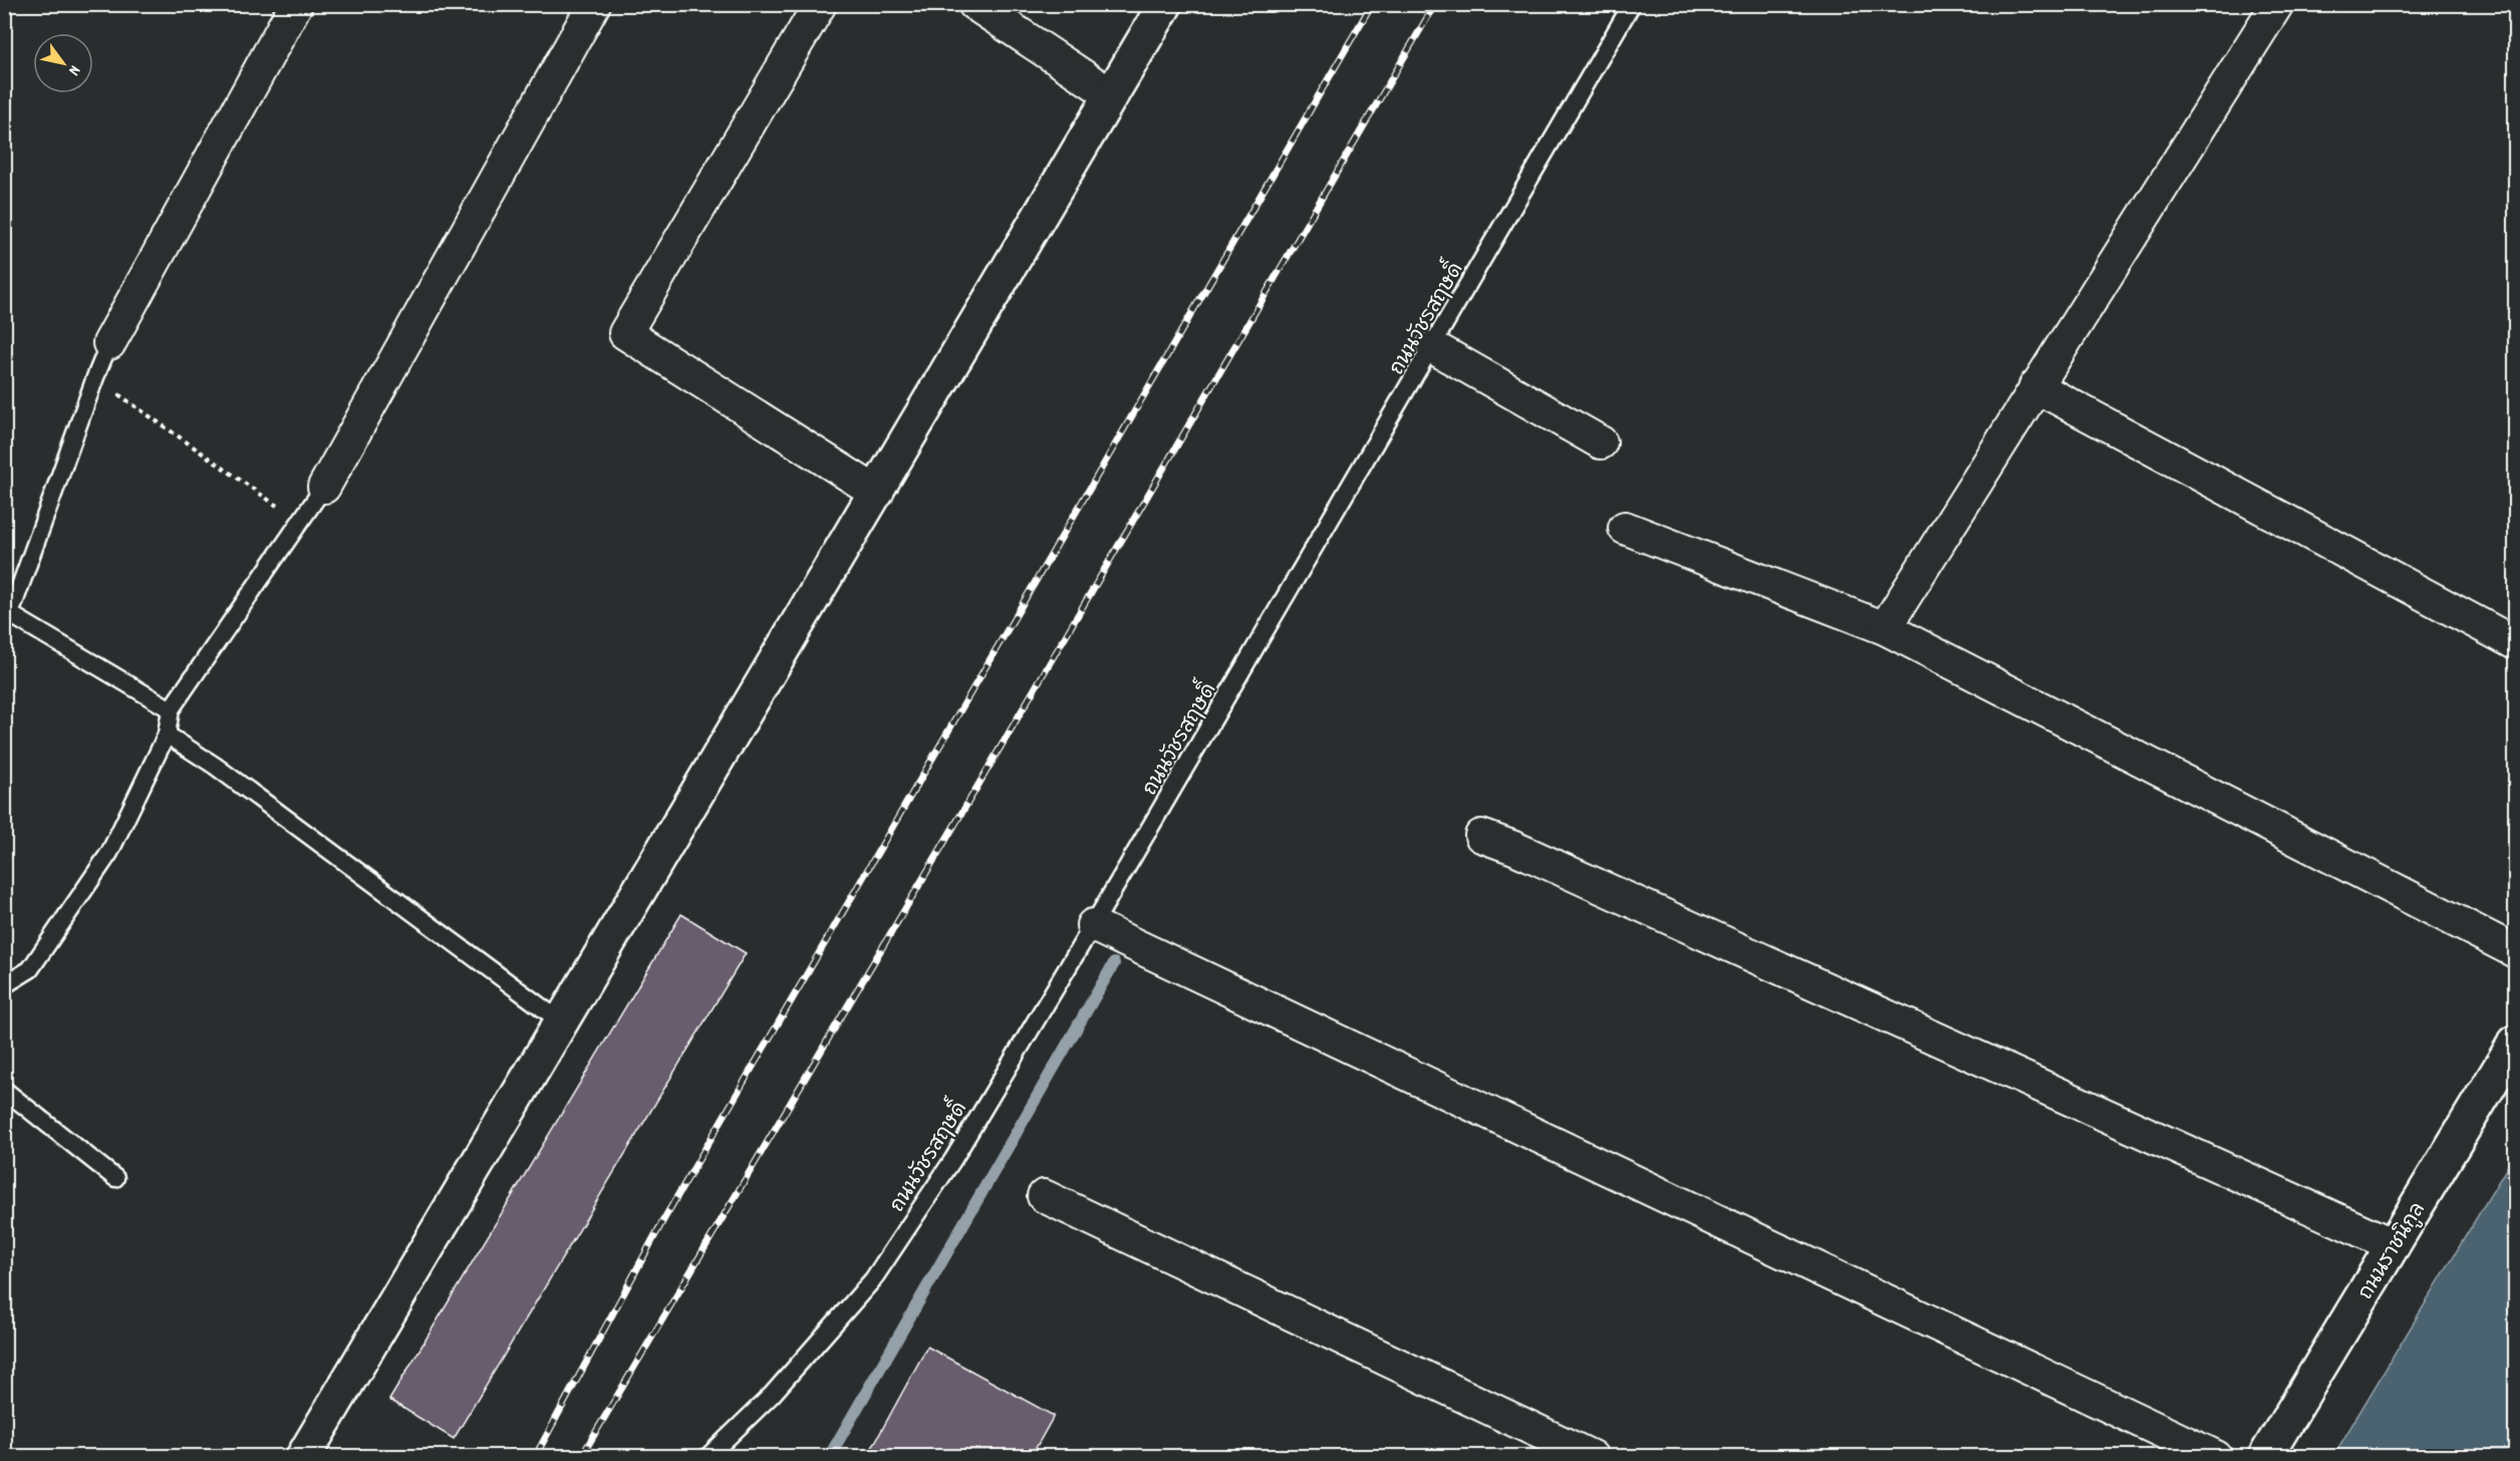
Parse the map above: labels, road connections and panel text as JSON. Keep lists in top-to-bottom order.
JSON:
{
  "streets": {
    "street": ["ถนนราชนิกูล"],
    "lane": ["ถนนวัชรสฤษดิ์"]
  },
  "north": "bottom right"
}
